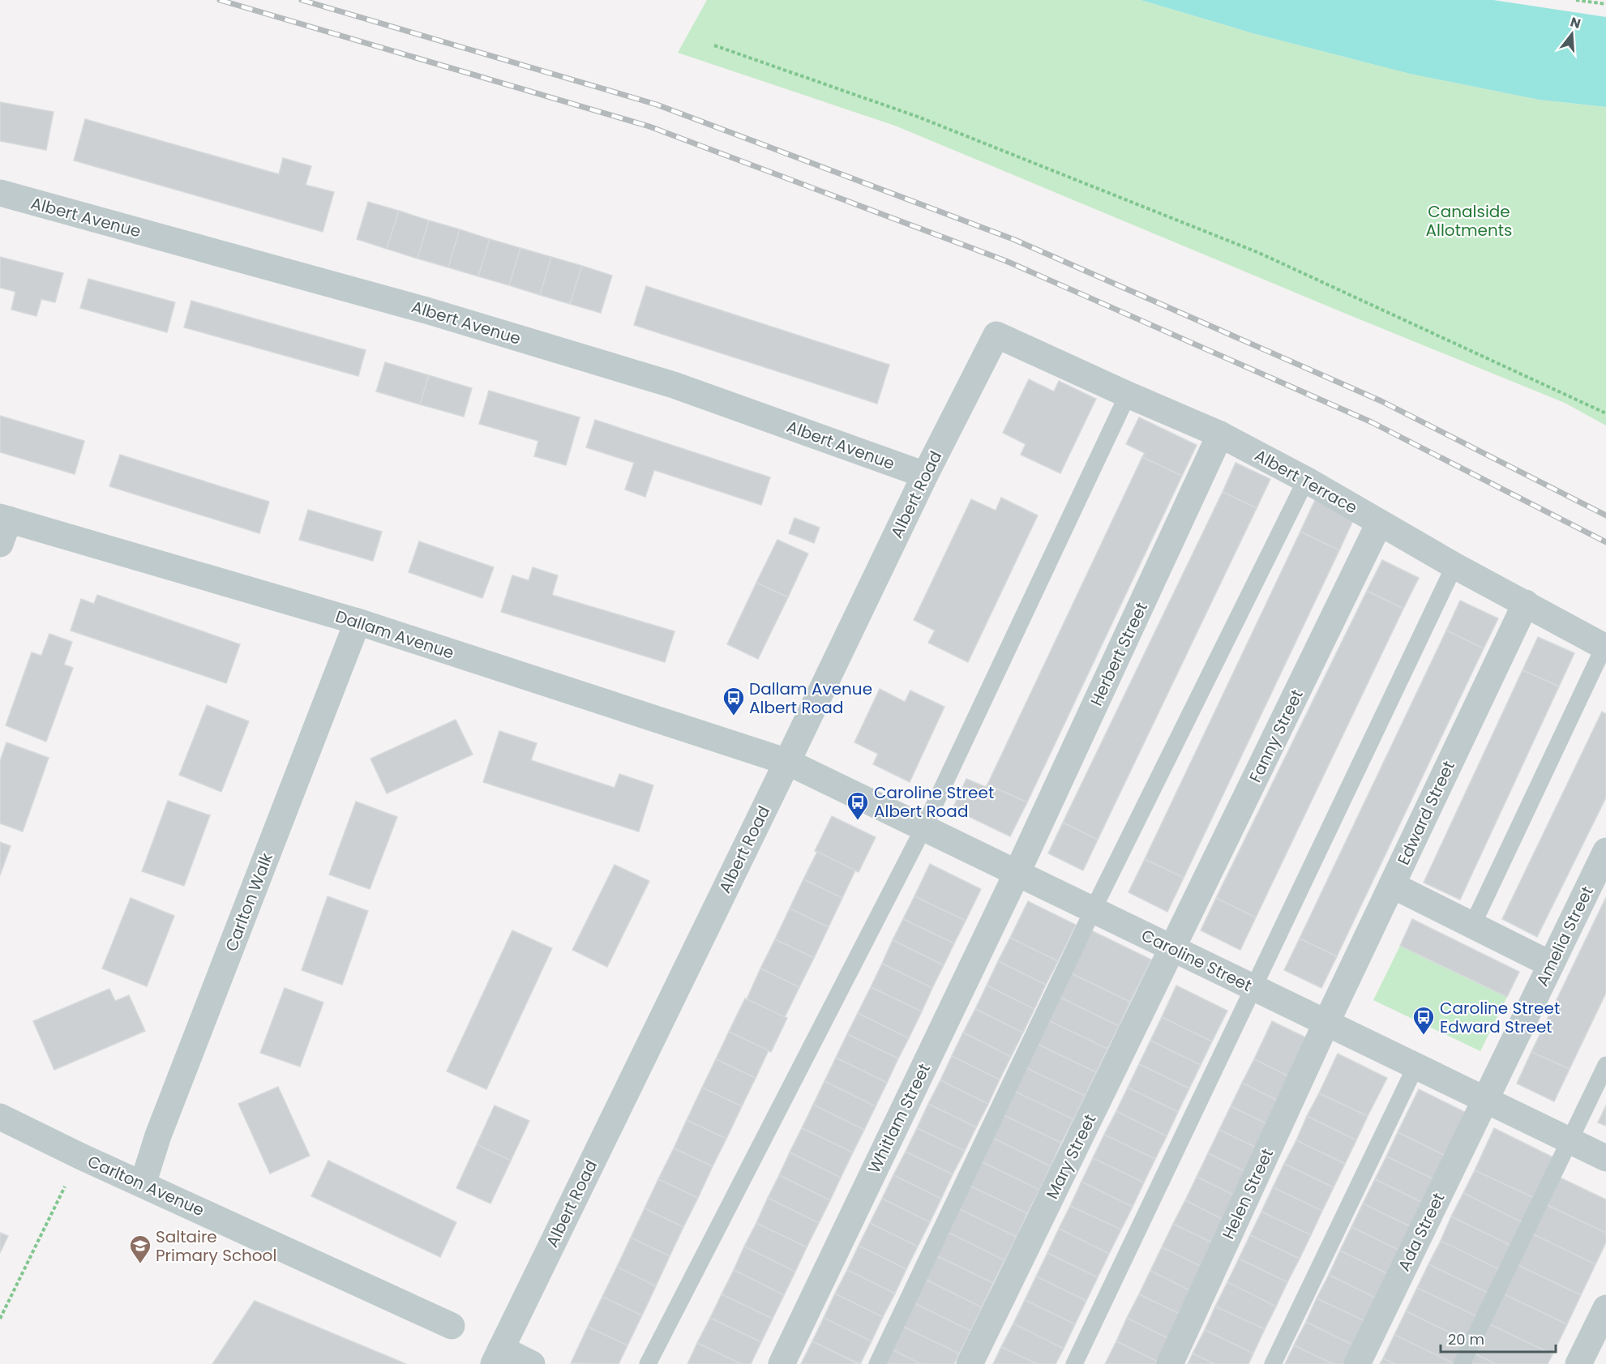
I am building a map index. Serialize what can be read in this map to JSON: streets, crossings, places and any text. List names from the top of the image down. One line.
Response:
{"streets":{"street":["Albert Avenue","Albert Terrace","Albert Road","Dallam Avenue","Herbert Street","Fanny Street","Edward Street","Carlton Walk","Amelia Street","Caroline Street","Whitlam Street","Mary Street","Carlton Avenue","Helen Street","Ada Street"]},"crossings":[["Albert Avenue","Albert Road"],["Albert Terrace","Albert Road"],["Albert Terrace","Herbert Street"],["Albert Terrace","Fanny Street"],["Albert Terrace","Edward Street"],["Albert Road","Dallam Avenue"],["Albert Road","Caroline Street"],["Dallam Avenue","Carlton Walk"],["Dallam Avenue","Caroline Street"],["Herbert Street","Caroline Street"],["Herbert Street","Whitlam Street"],["Fanny Street","Caroline Street"],["Fanny Street","Mary Street"],["Edward Street","Caroline Street"],["Edward Street","Helen Street"],["Carlton Walk","Carlton Avenue"],["Amelia Street","Caroline Street"],["Amelia Street","Ada Street"],["Caroline Street","Whitlam Street"],["Caroline Street","Mary Street"],["Caroline Street","Helen Street"],["Caroline Street","Ada Street"]],"parks":["Canalside Allotments"],"places":{"bus stop":["Dallam Avenue Albert Road","Caroline Street Albert Road","Caroline Street Edward Street"],"school or university":["Saltaire Primary School"]},"scale_bar":"20 m","north":"top"}
